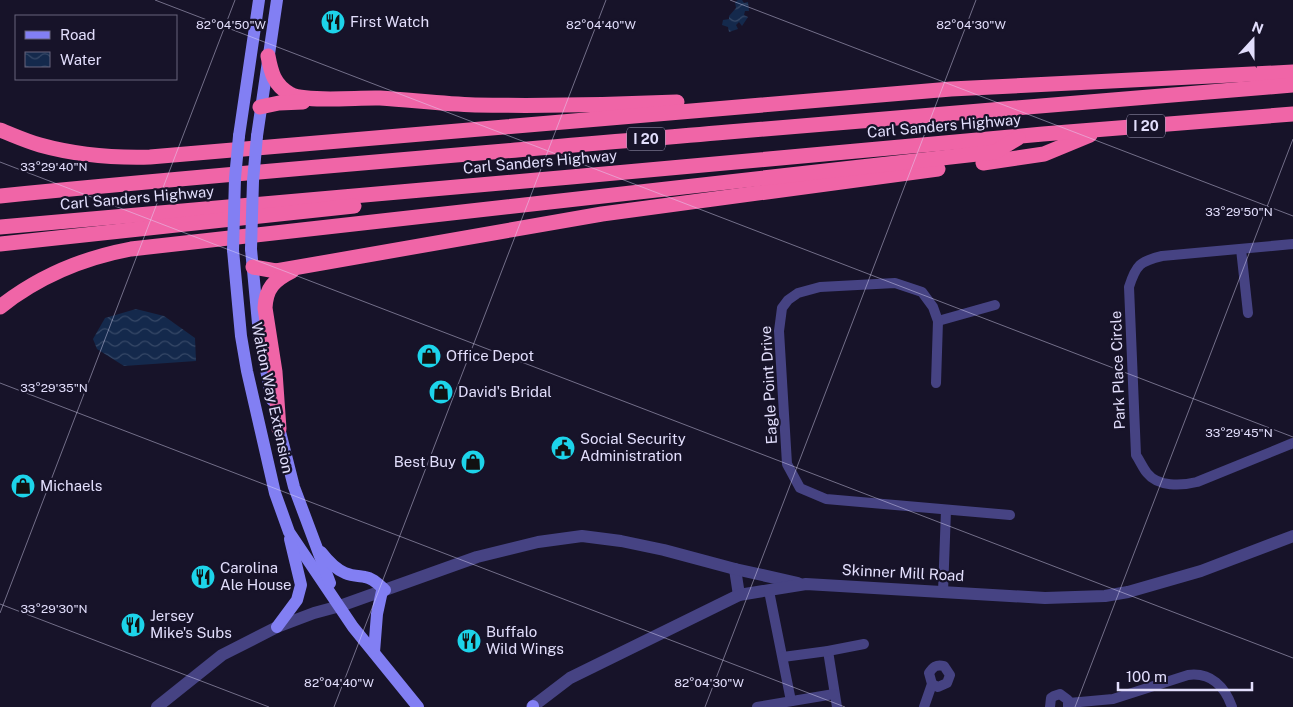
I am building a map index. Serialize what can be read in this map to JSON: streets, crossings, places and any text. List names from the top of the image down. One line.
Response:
{"streets":{"highway":["Carl Sanders Highway","I 20"],"main road":["Walton Way Extension"],"street":["Park Place Circle","Eagle Point Drive","Skinner Mill Road"]},"places":{"restaurant":["First Watch","Carolina Ale House","Jersey Mike's Subs","Buffalo Wild Wings"],"shop":["Office Depot","David's Bridal","Best Buy","Michaels"],"public building":["Social Security Administration"]},"legend":["Road","Water"],"scale_bar":"100 m","north":"top","coordinates":["82°04'50\"W","82°04'40\"W","82°04'30\"W","33°29'40\"N","33°29'50\"N","33°29'35\"N","33°29'45\"N","33°29'30\"N"]}
